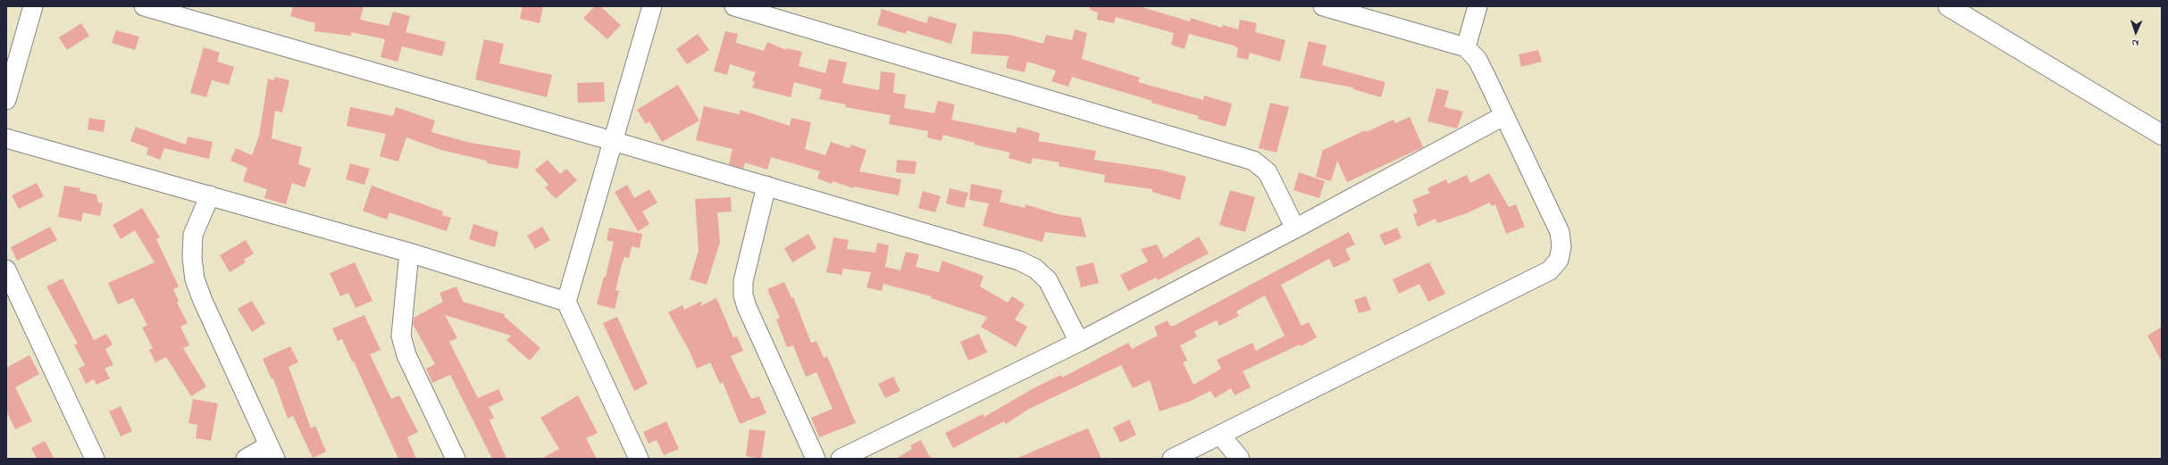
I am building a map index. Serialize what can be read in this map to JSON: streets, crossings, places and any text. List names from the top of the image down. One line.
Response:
{"north":"bottom"}
